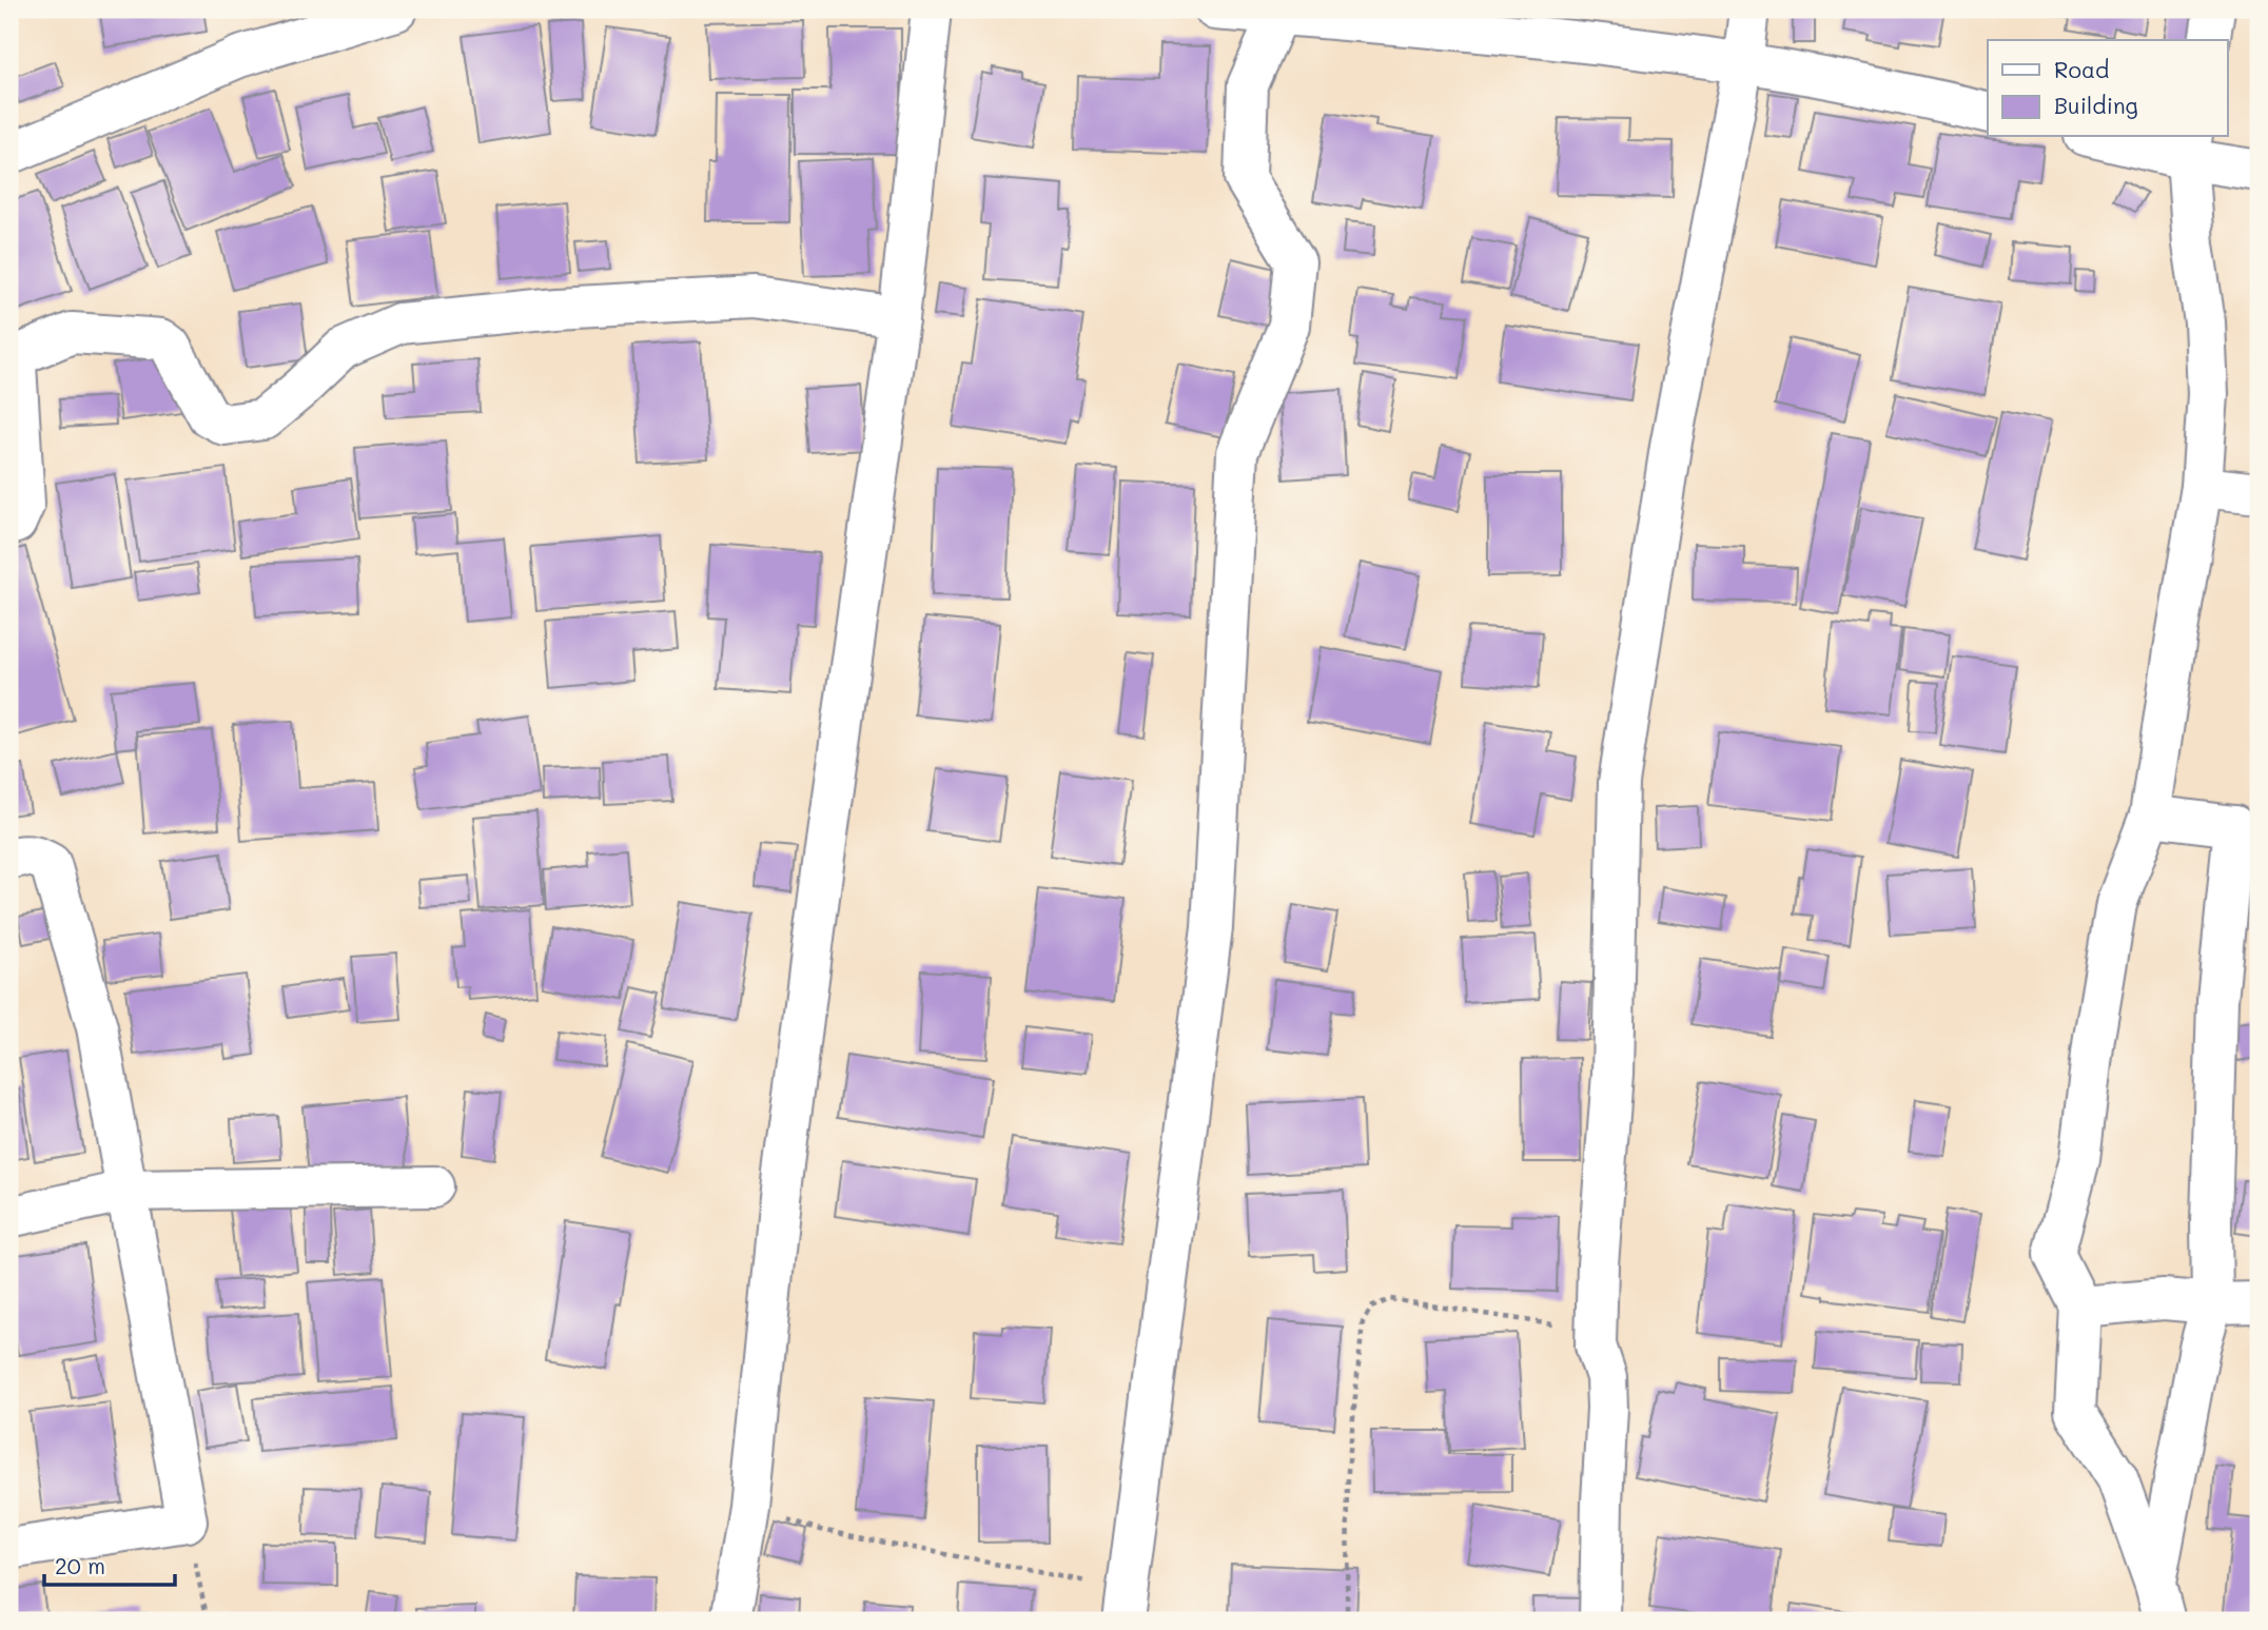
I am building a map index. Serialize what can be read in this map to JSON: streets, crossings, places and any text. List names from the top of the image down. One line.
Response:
{"legend":["Road","Building"],"scale_bar":"20 m"}
